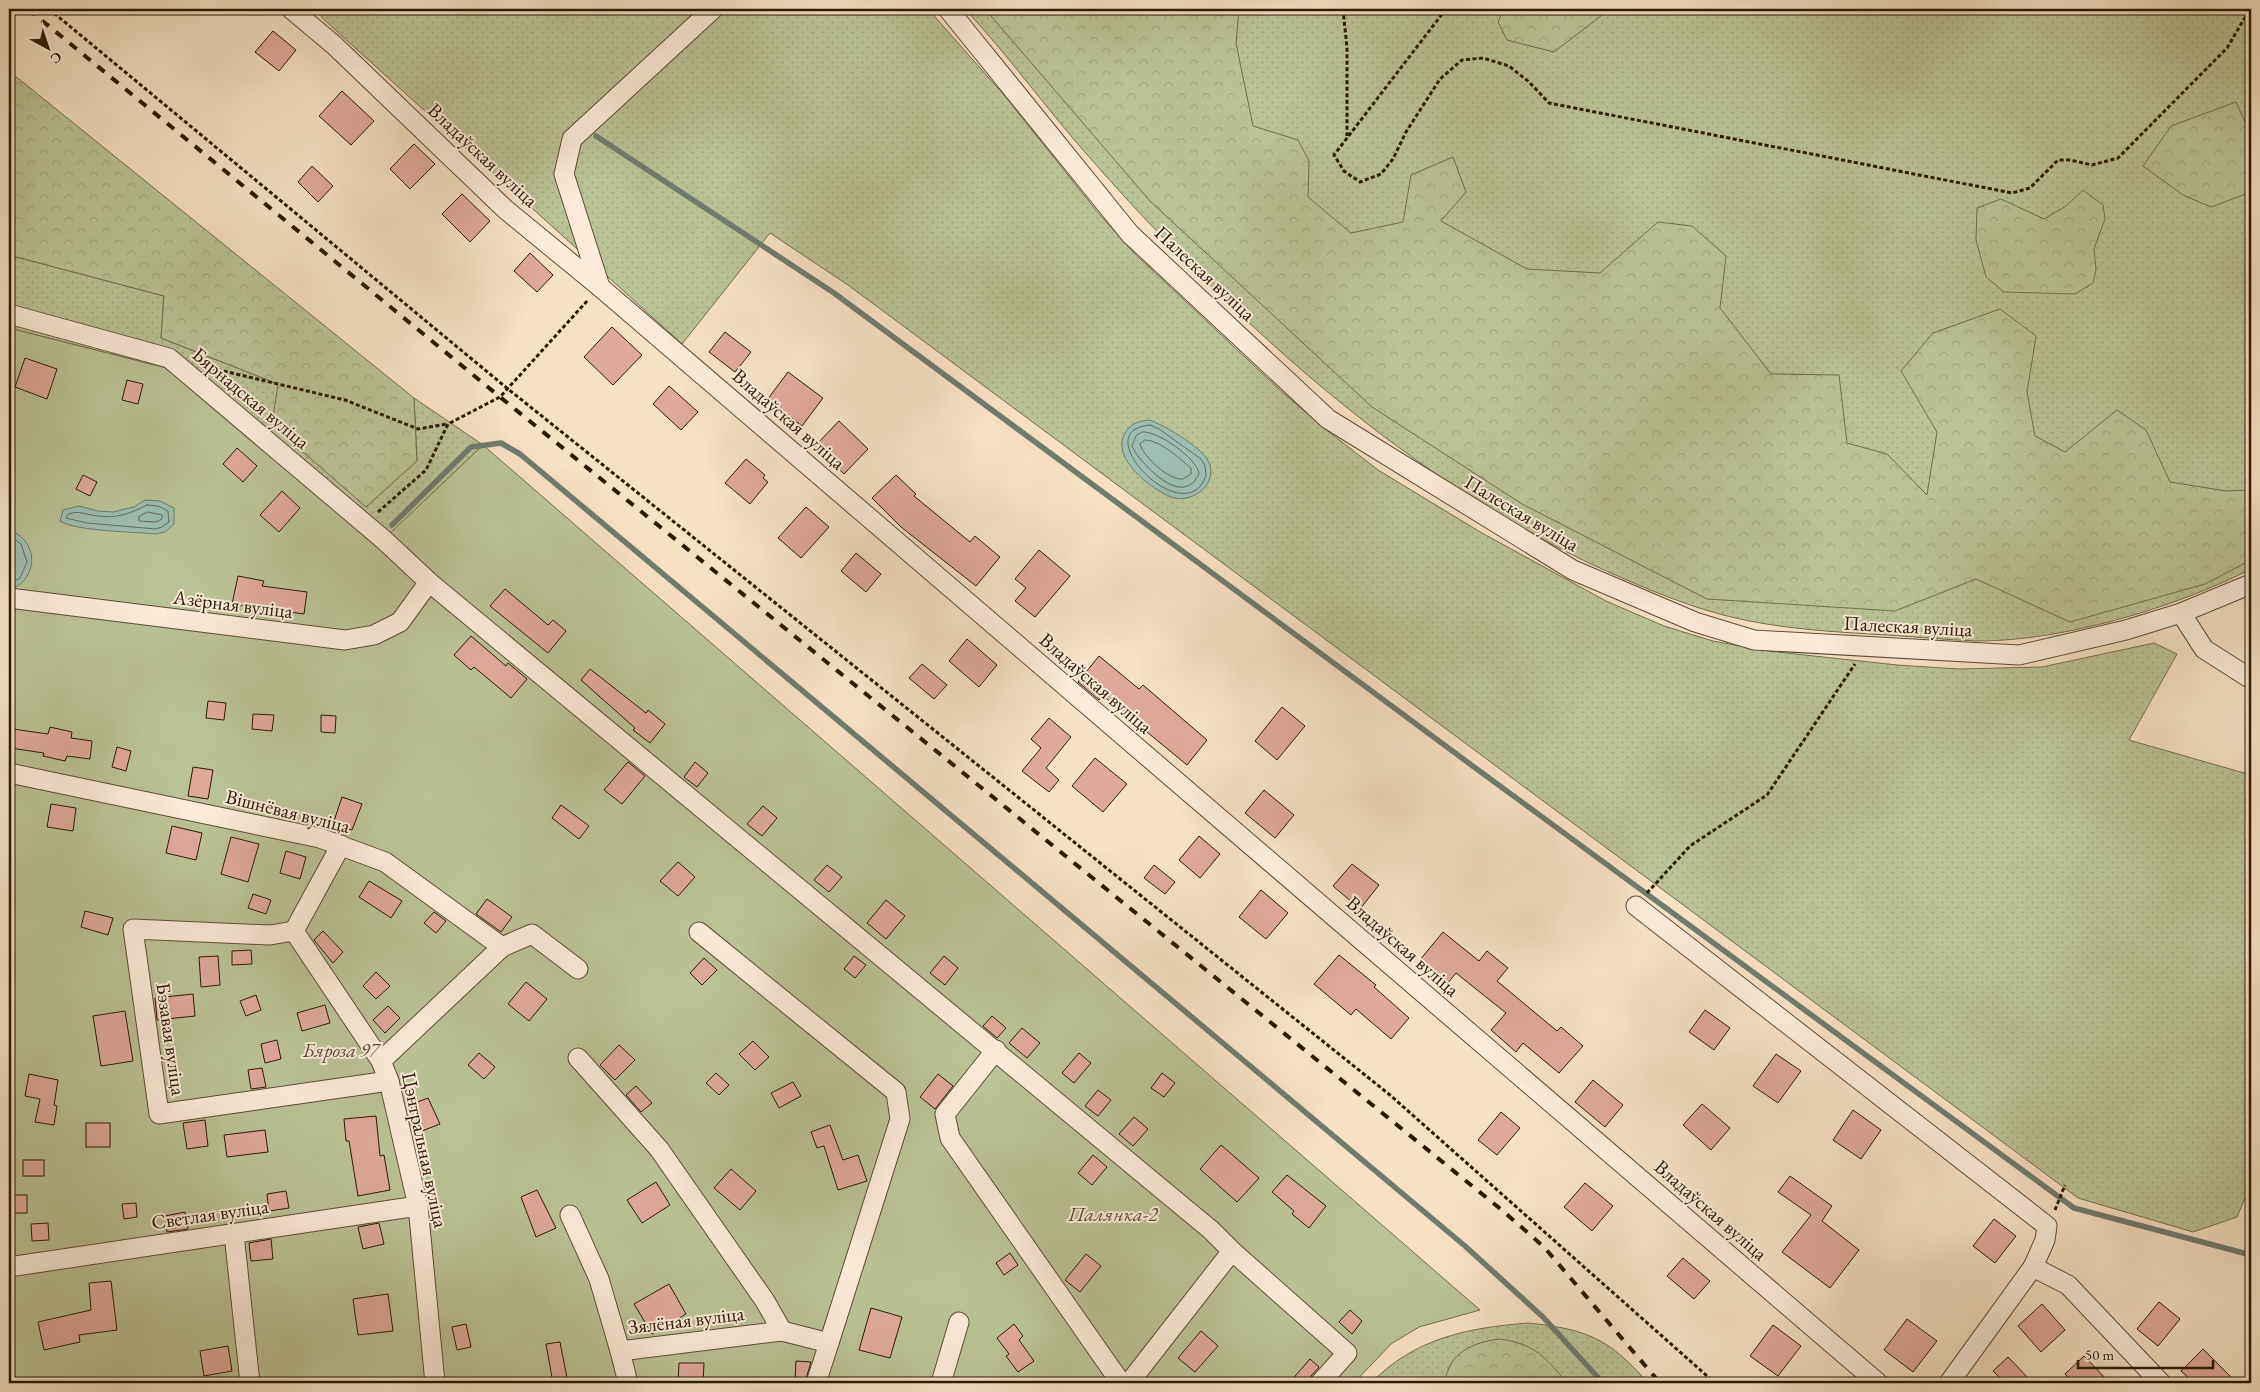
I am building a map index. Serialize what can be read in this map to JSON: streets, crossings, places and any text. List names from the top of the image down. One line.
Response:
{"streets":{"street":["Владаўская вуліца","Палеская вуліца","Бярнадская вуліца","Азёрная вуліца","Вішнёвая вуліца","Бэзавая вуліца","Цэнтральная вуліца","Светлая вуліца","Зялёная вуліца"]},"crossings":[["Бярнадская вуліца","Азёрная вуліца"],["Бэзавая вуліца","Цэнтральная вуліца"],["Цэнтральная вуліца","Светлая вуліца"]],"parks":["Бяроза 97","Палянка-2"],"scale_bar":"50 m","north":"bottom right"}
